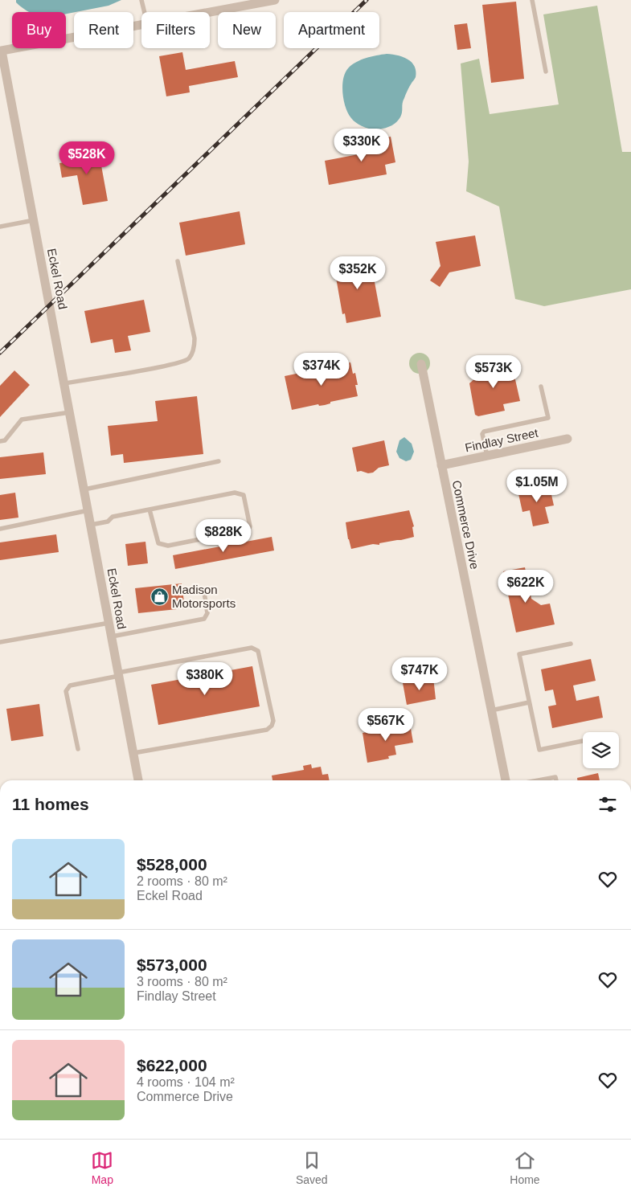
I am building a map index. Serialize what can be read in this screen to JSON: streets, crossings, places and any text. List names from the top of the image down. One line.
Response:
{"streets":{"street":["Eckel Road","Findlay Street","Commerce Drive"]},"crossings":[["Findlay Street","Commerce Drive"]],"places":{"shop":["Madison Motorsports"]},"page":{"chip":["Buy","Rent","Filters","New","Apartment"],"price":["$330K","$528K","$352K","$374K","$573K","$1.05M","$828K","$622K","$747K","$380K","$567K"],"heading":"11 homes","list":[{"name":"$528,000","note":"2 rooms · 80 m² · Eckel Road"},{"name":"$573,000","note":"3 rooms · 80 m² · Findlay Street"},{"name":"$622,000","note":"4 rooms · 104 m² · Commerce Drive"}],"tabs":["Map","Saved","Home"]}}
